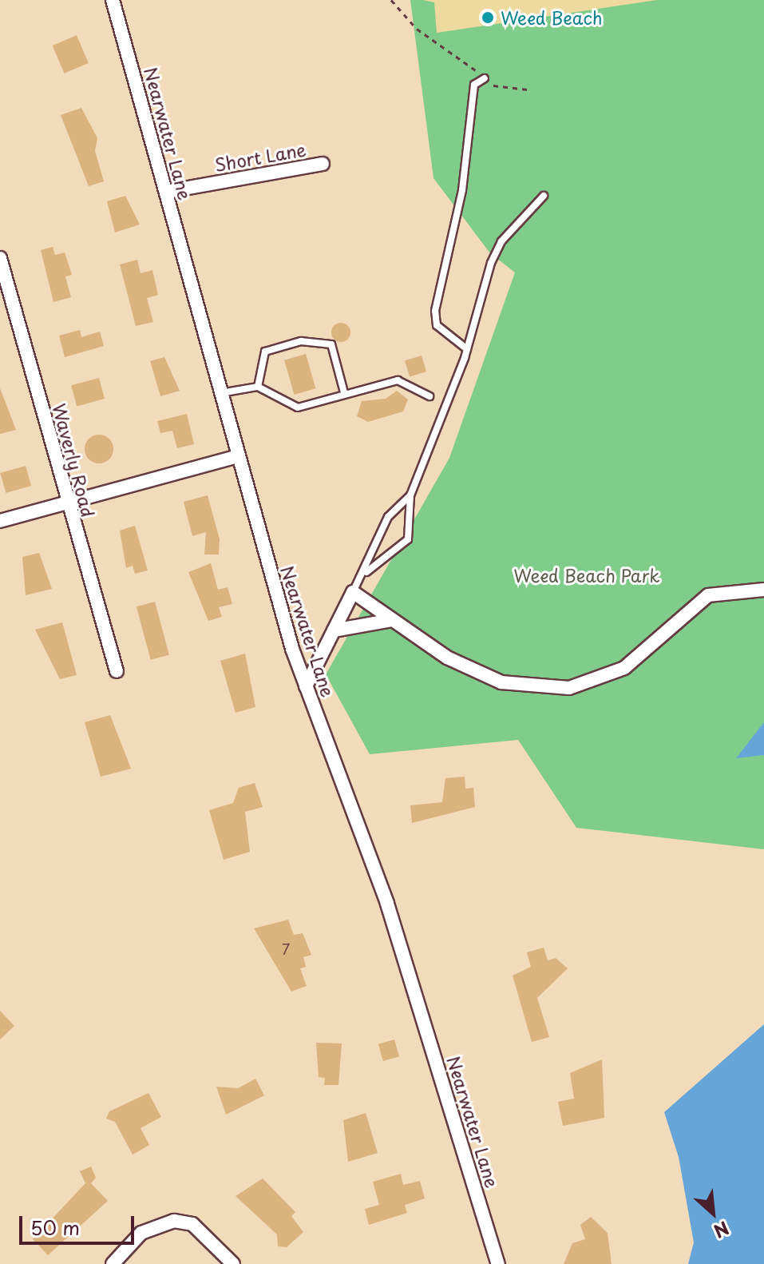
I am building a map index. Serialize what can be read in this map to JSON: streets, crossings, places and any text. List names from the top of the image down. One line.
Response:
{"streets":{"street":["Nearwater Lane","Short Lane","Waverly Road"]},"crossings":[["Nearwater Lane","Short Lane"]],"parks":["Weed Beach Park"],"places":["Weed Beach"],"house_numbers":["7"],"scale_bar":"50 m","north":"bottom right"}
